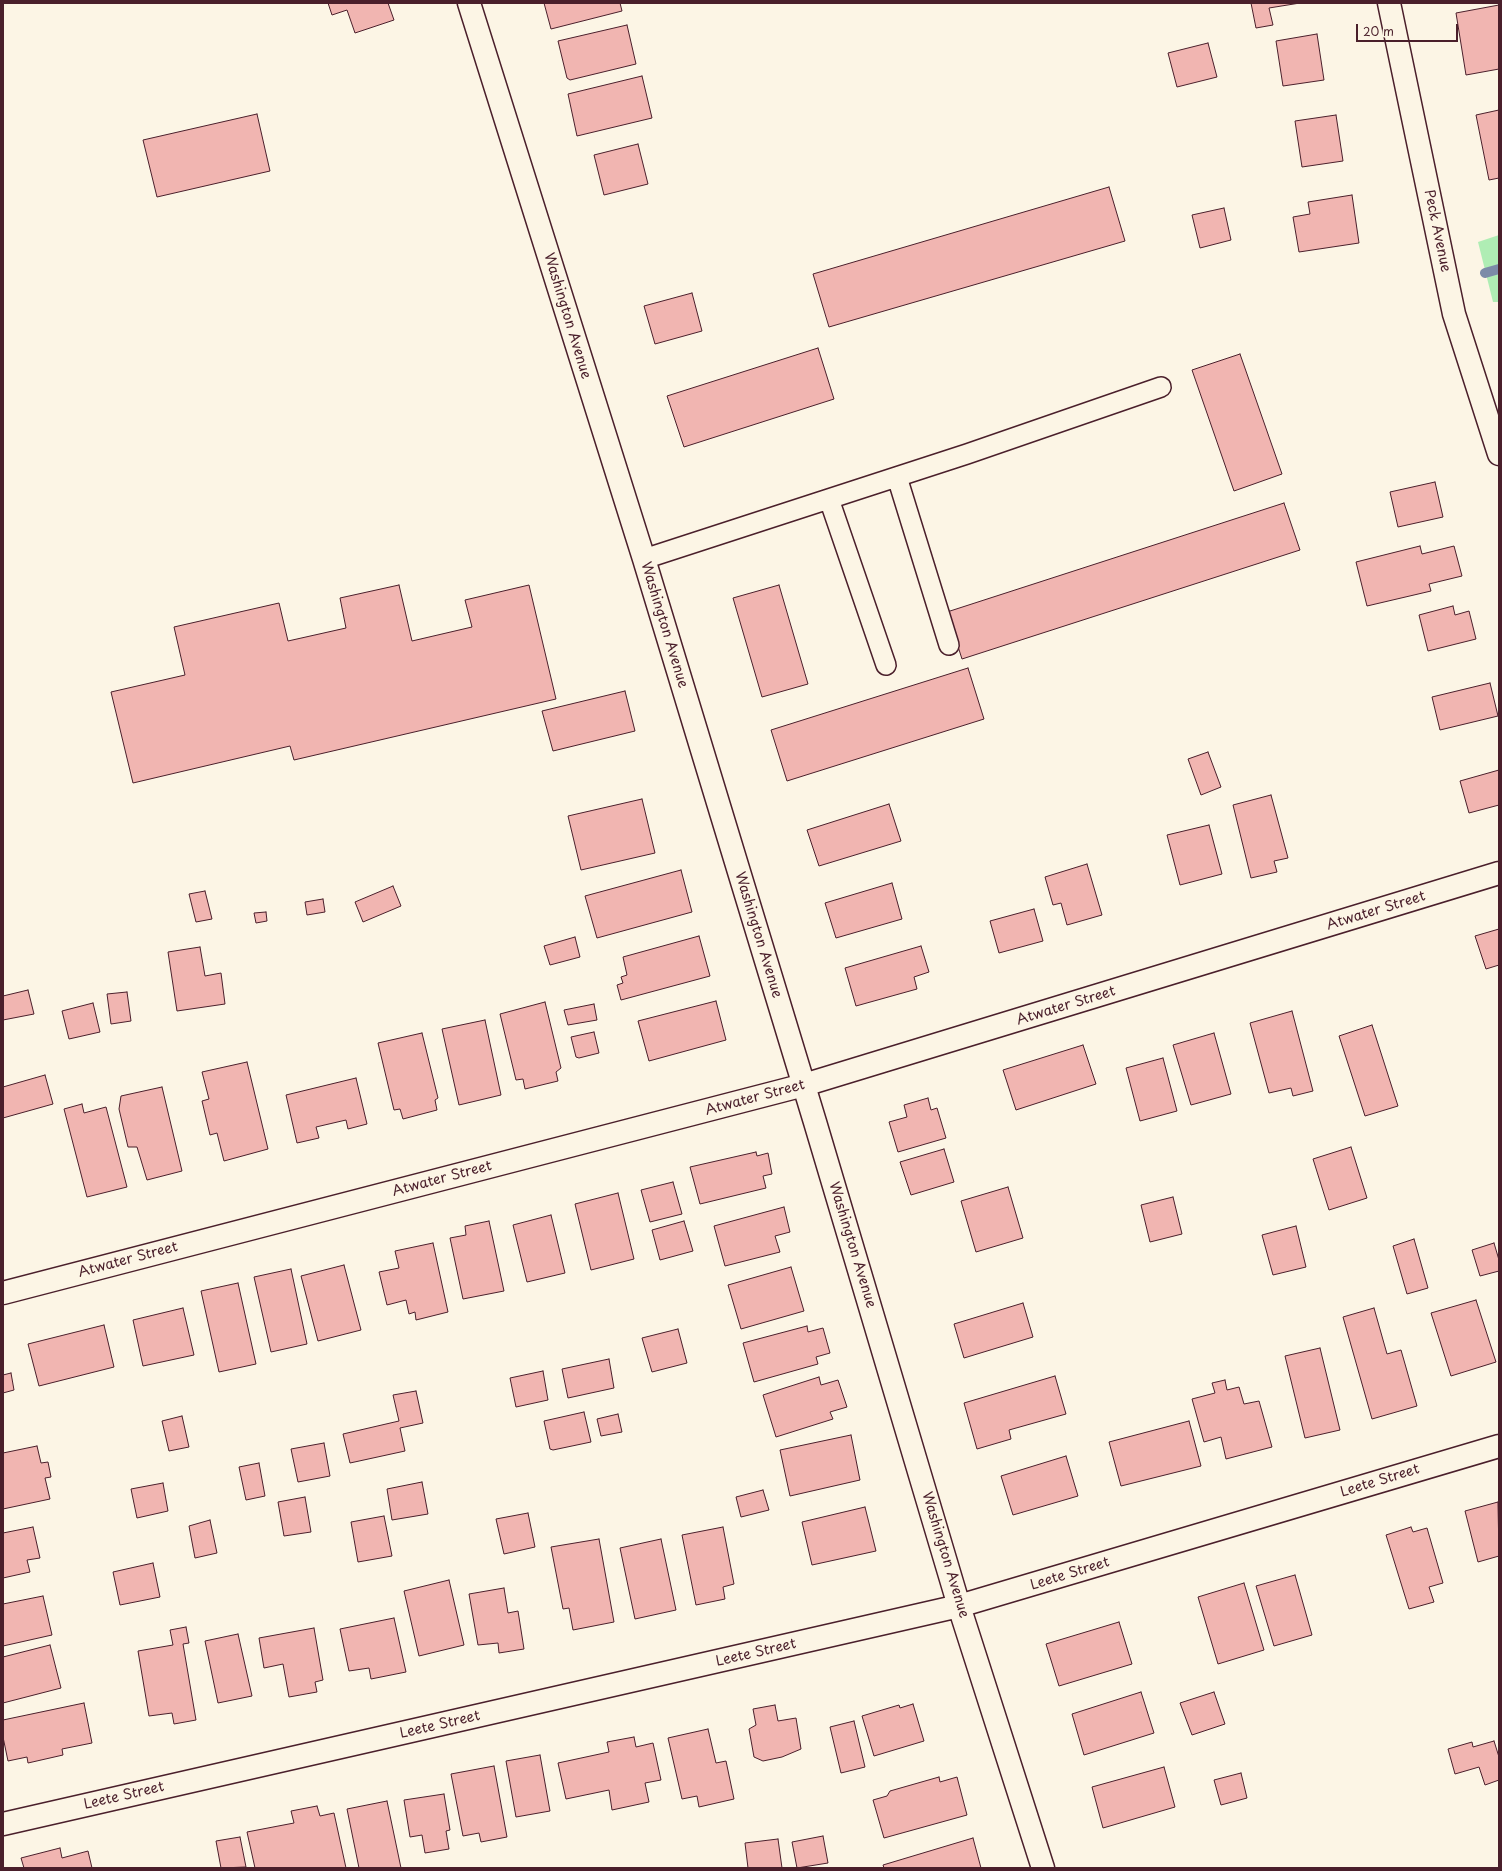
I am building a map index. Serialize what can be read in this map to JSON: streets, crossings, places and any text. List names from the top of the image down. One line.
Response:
{"streets":{"street":["Peck Avenue","Washington Avenue","Atwater Street","Leete Street"]},"crossings":[["Washington Avenue","Atwater Street"],["Washington Avenue","Leete Street"]],"scale_bar":"20 m"}
